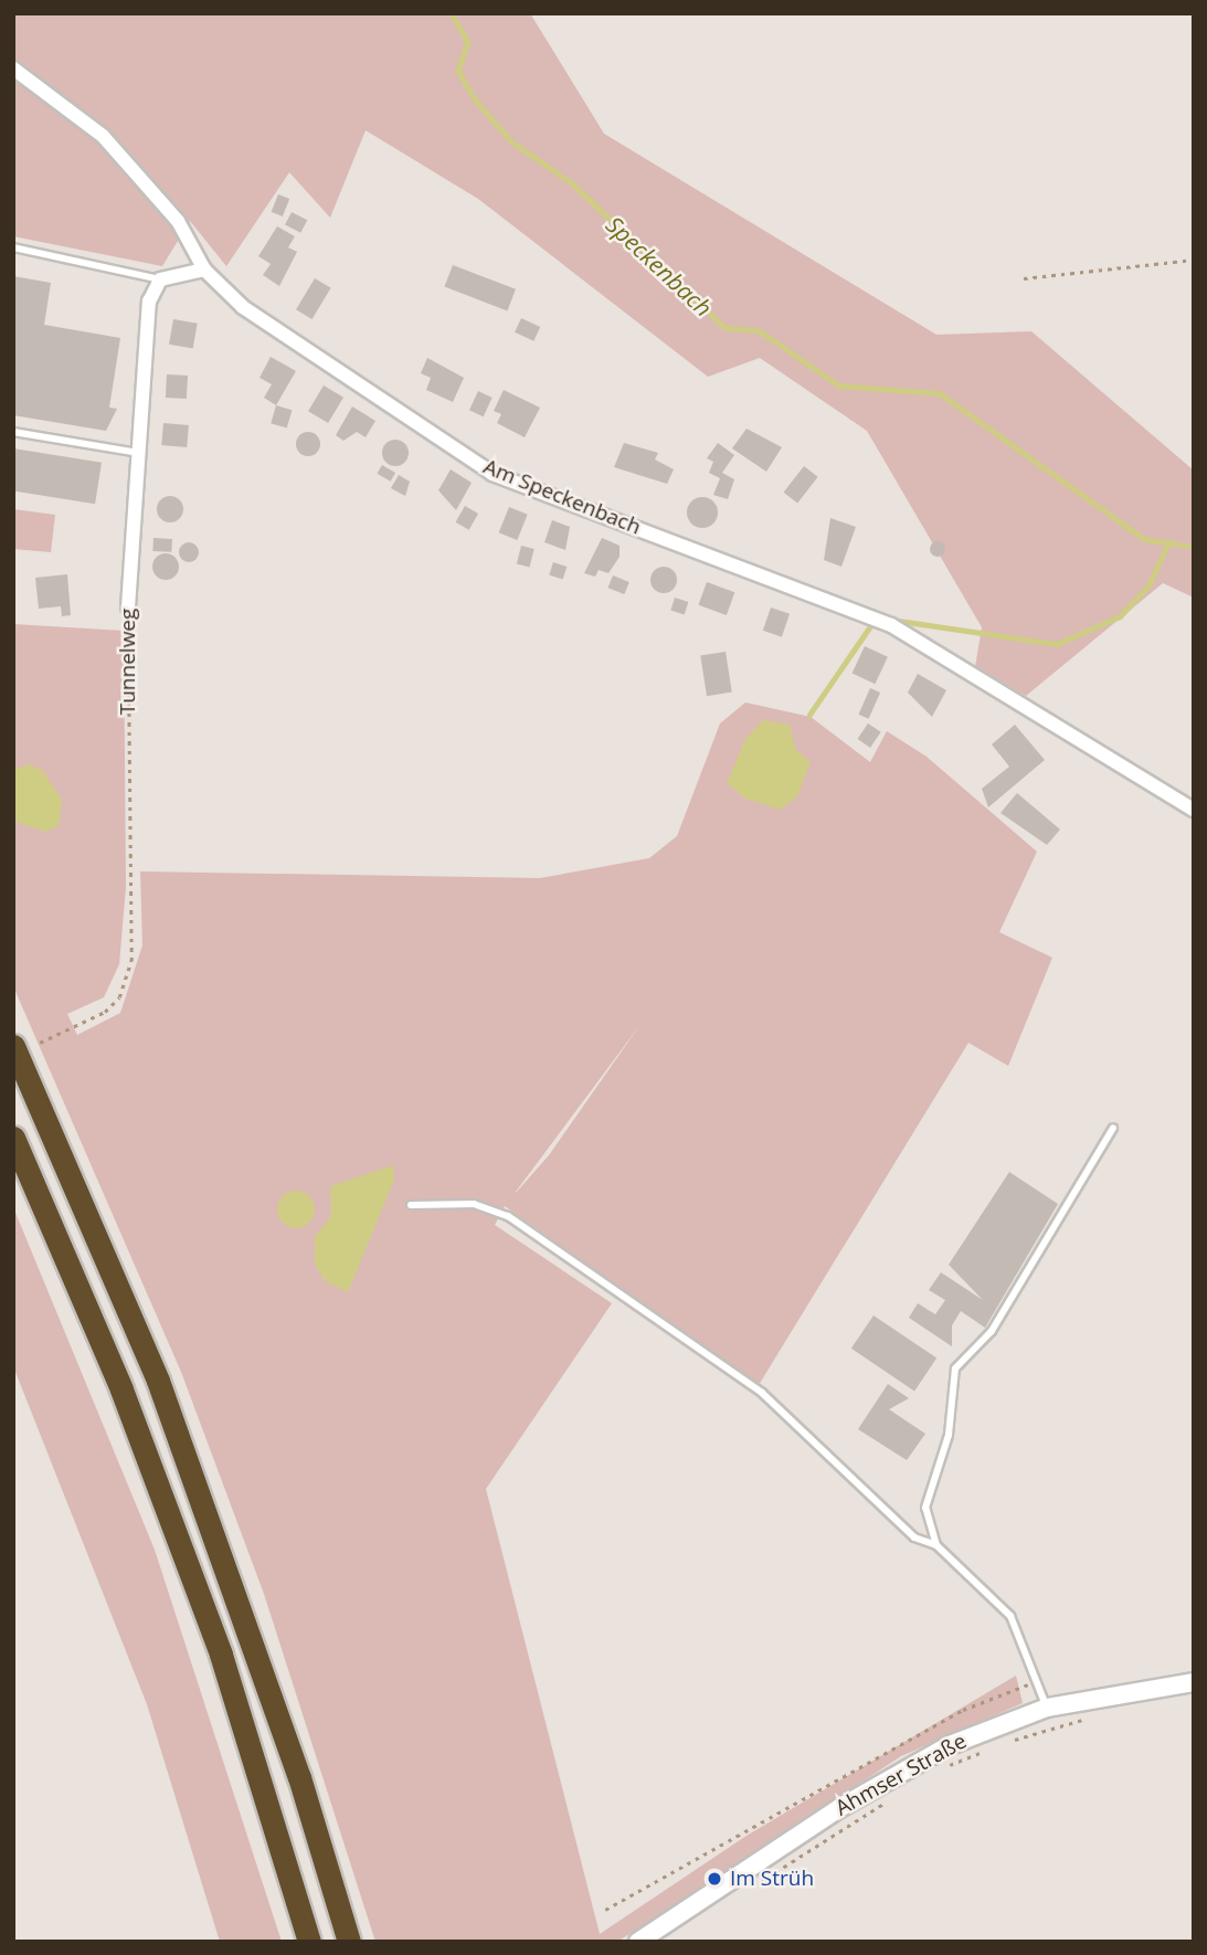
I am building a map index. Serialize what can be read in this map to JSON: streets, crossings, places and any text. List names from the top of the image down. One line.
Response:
{"streets":{"street":["Am Speckenbach","Tunnelweg","Ahmser Straße"]},"water":["Speckenbach"],"places":["Im Strüh"]}
